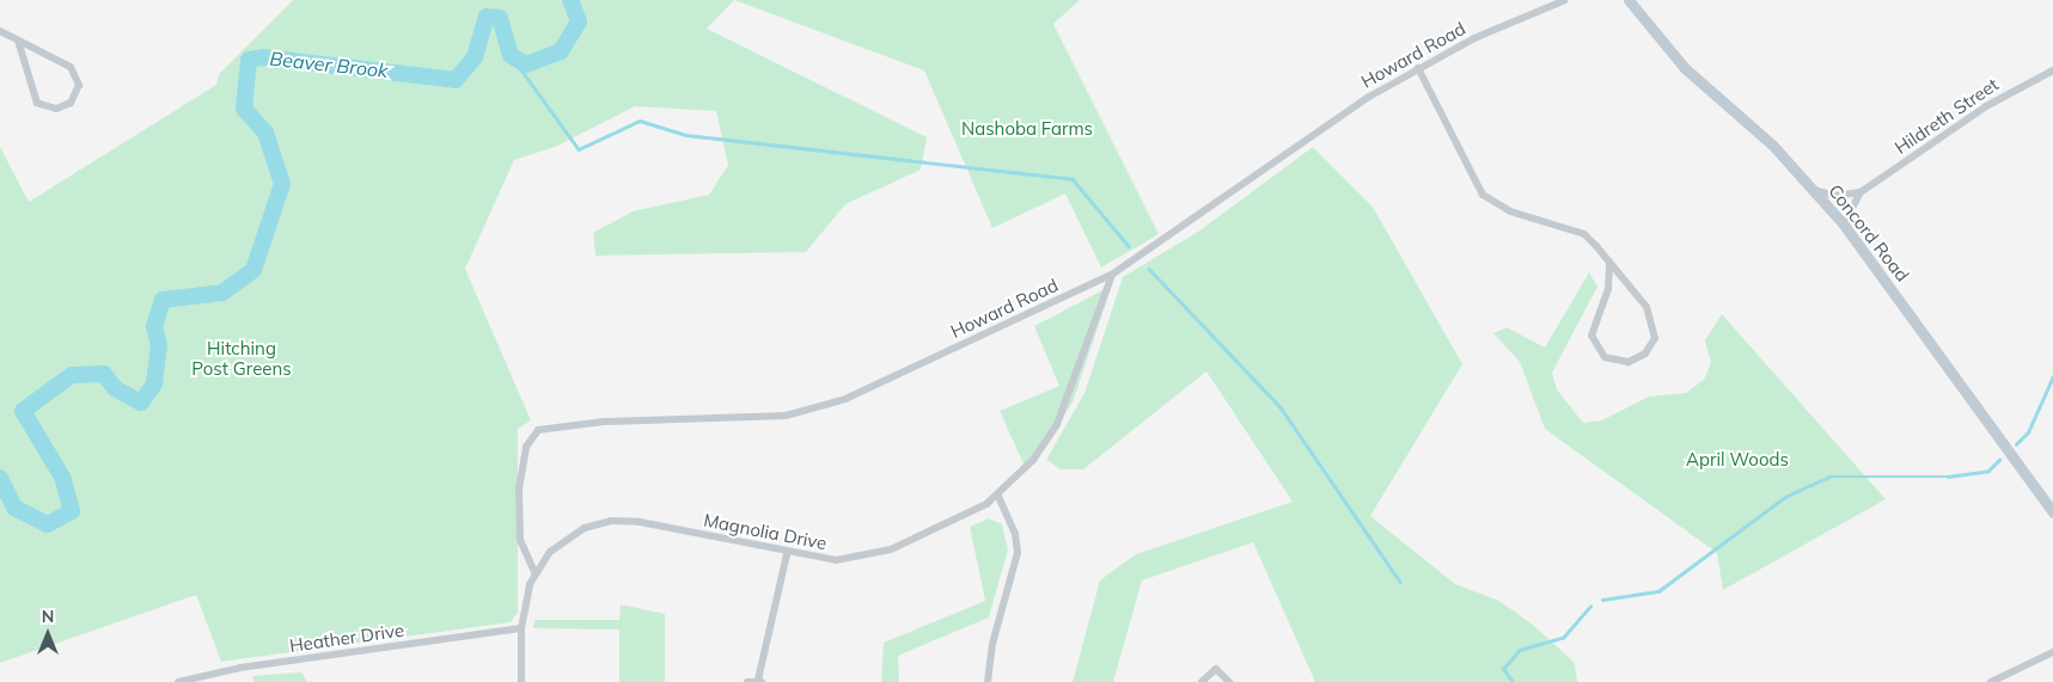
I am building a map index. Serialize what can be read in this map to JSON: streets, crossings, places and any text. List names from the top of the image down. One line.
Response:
{"streets":{"main road":["Concord Road"],"street":["Howard Road","Hildreth Street","Magnolia Drive","Heather Drive"]},"crossings":[["Howard Road","Magnolia Drive"],["Hildreth Street","Concord Road"]],"water":["Beaver Brook"],"parks":["Nashoba Farms","Hitching Post Greens","April Woods"],"north":"top"}
